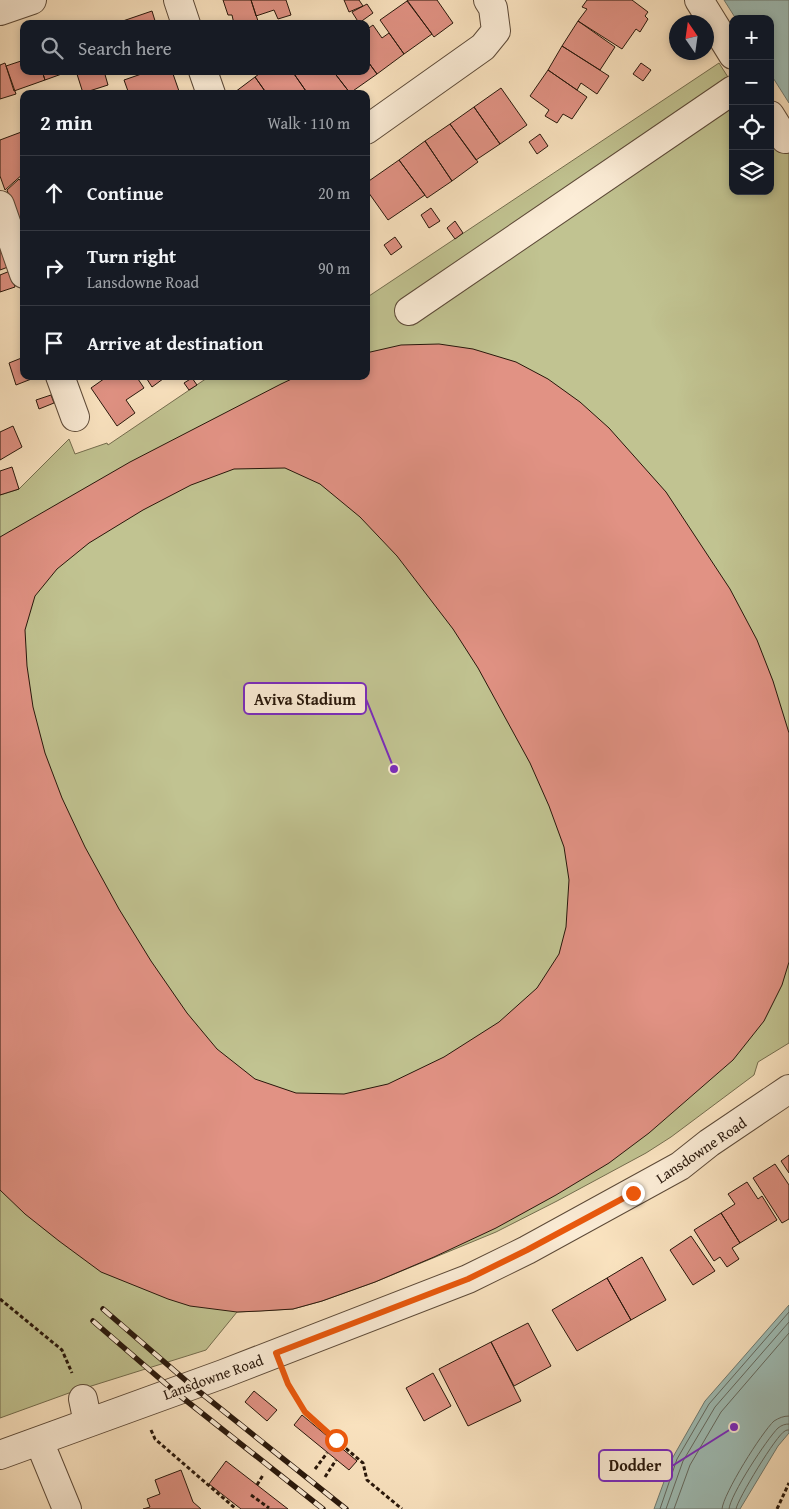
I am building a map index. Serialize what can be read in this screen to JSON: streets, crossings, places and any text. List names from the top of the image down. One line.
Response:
{"streets":{"street":["Lansdowne Road"]},"places":["Aviva Stadium","Dodder"],"north":"top","page":{"map_buttons":["+","−"],"search":"Search here","heading":["2 min","Walk · 110 m"],"list":[["Continue","20 m"],["Turn right","Lansdowne Road","90 m"],"Arrive at destination"]}}
